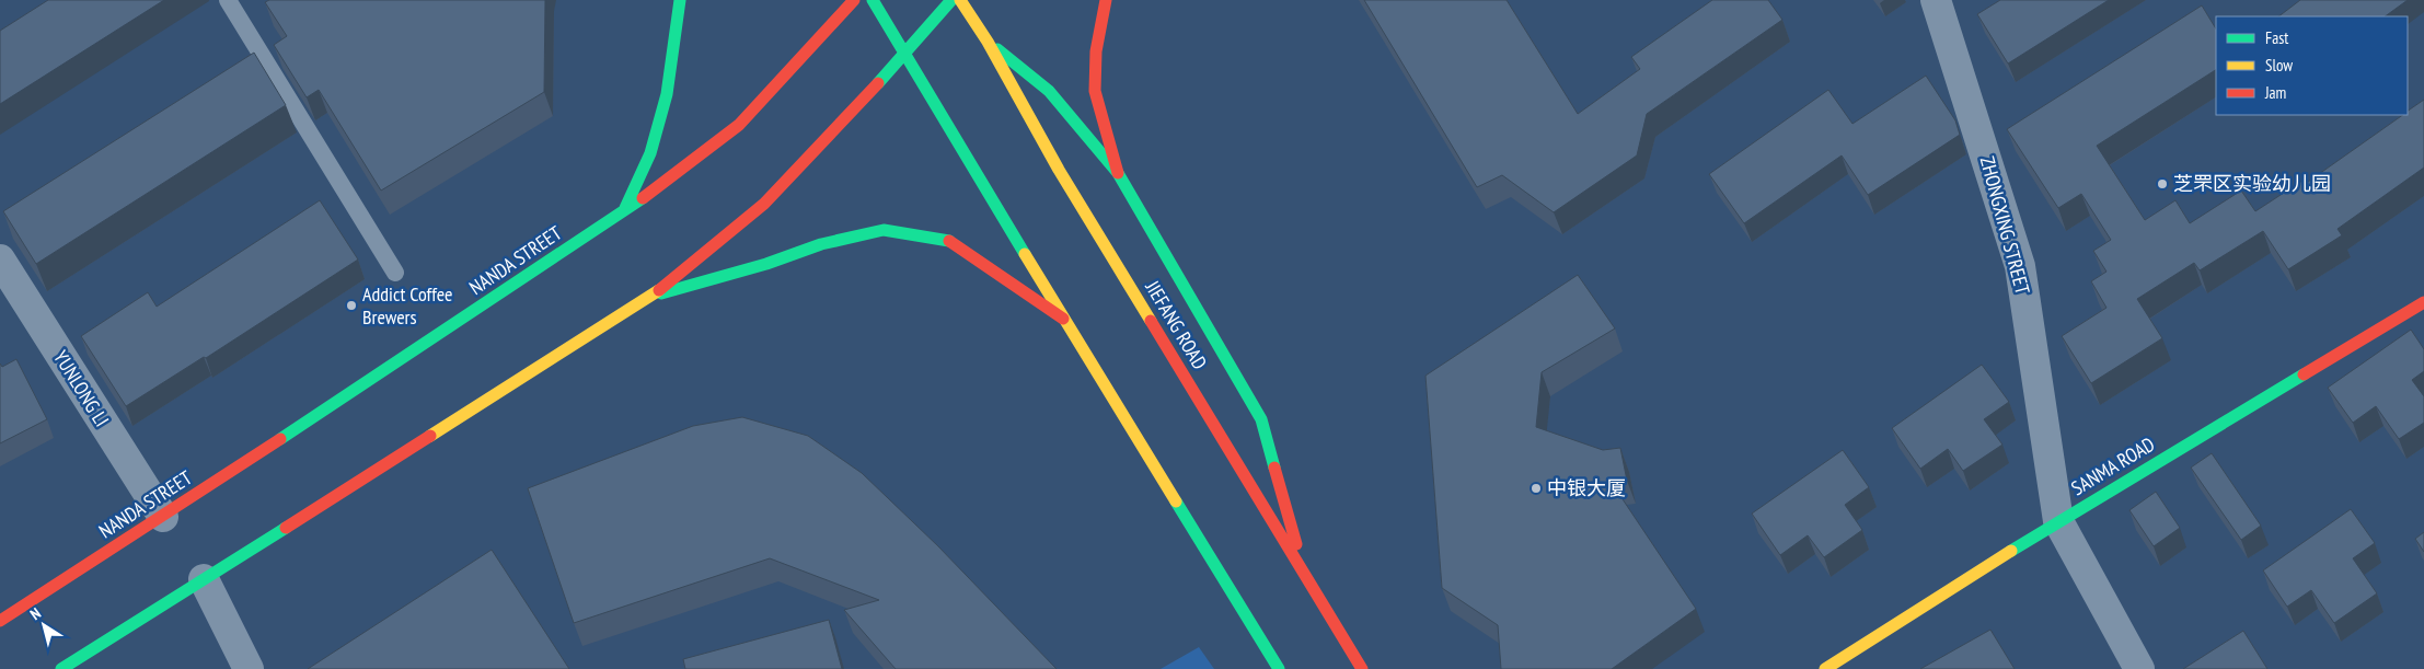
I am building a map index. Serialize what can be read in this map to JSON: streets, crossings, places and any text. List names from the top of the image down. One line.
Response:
{"streets":{"main road":["NANDA STREET","JIEFANG ROAD","SANMA ROAD"],"street":["ZHONGXING STREET","YUNLONG LI"]},"crossings":[["ZHONGXING STREET","SANMA ROAD"],["NANDA STREET","YUNLONG LI"]],"places":["芝罘区实验幼儿园","Addict Coffee Brewers","中银大厦"],"legend":["Fast","Slow","Jam"],"north":"top left"}
